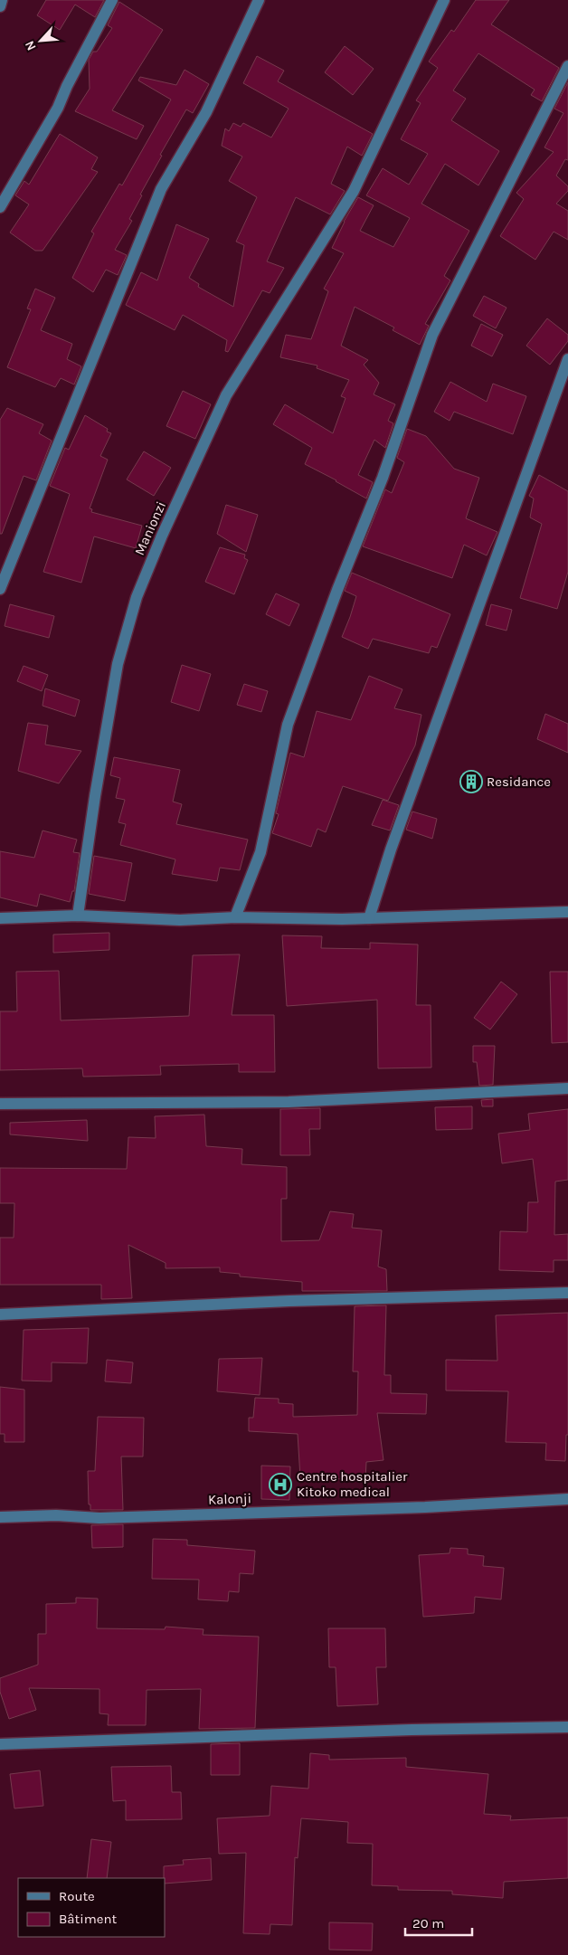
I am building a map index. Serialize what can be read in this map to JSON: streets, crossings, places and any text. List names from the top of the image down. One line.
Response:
{"streets":{"street":["Manionzi","Kalonji"]},"places":{"building":["Residance"],"hospital":["Centre hospitalier Kitoko medical"]},"legend":["Route","Bâtiment"],"scale_bar":"20 m","north":"bottom left"}
